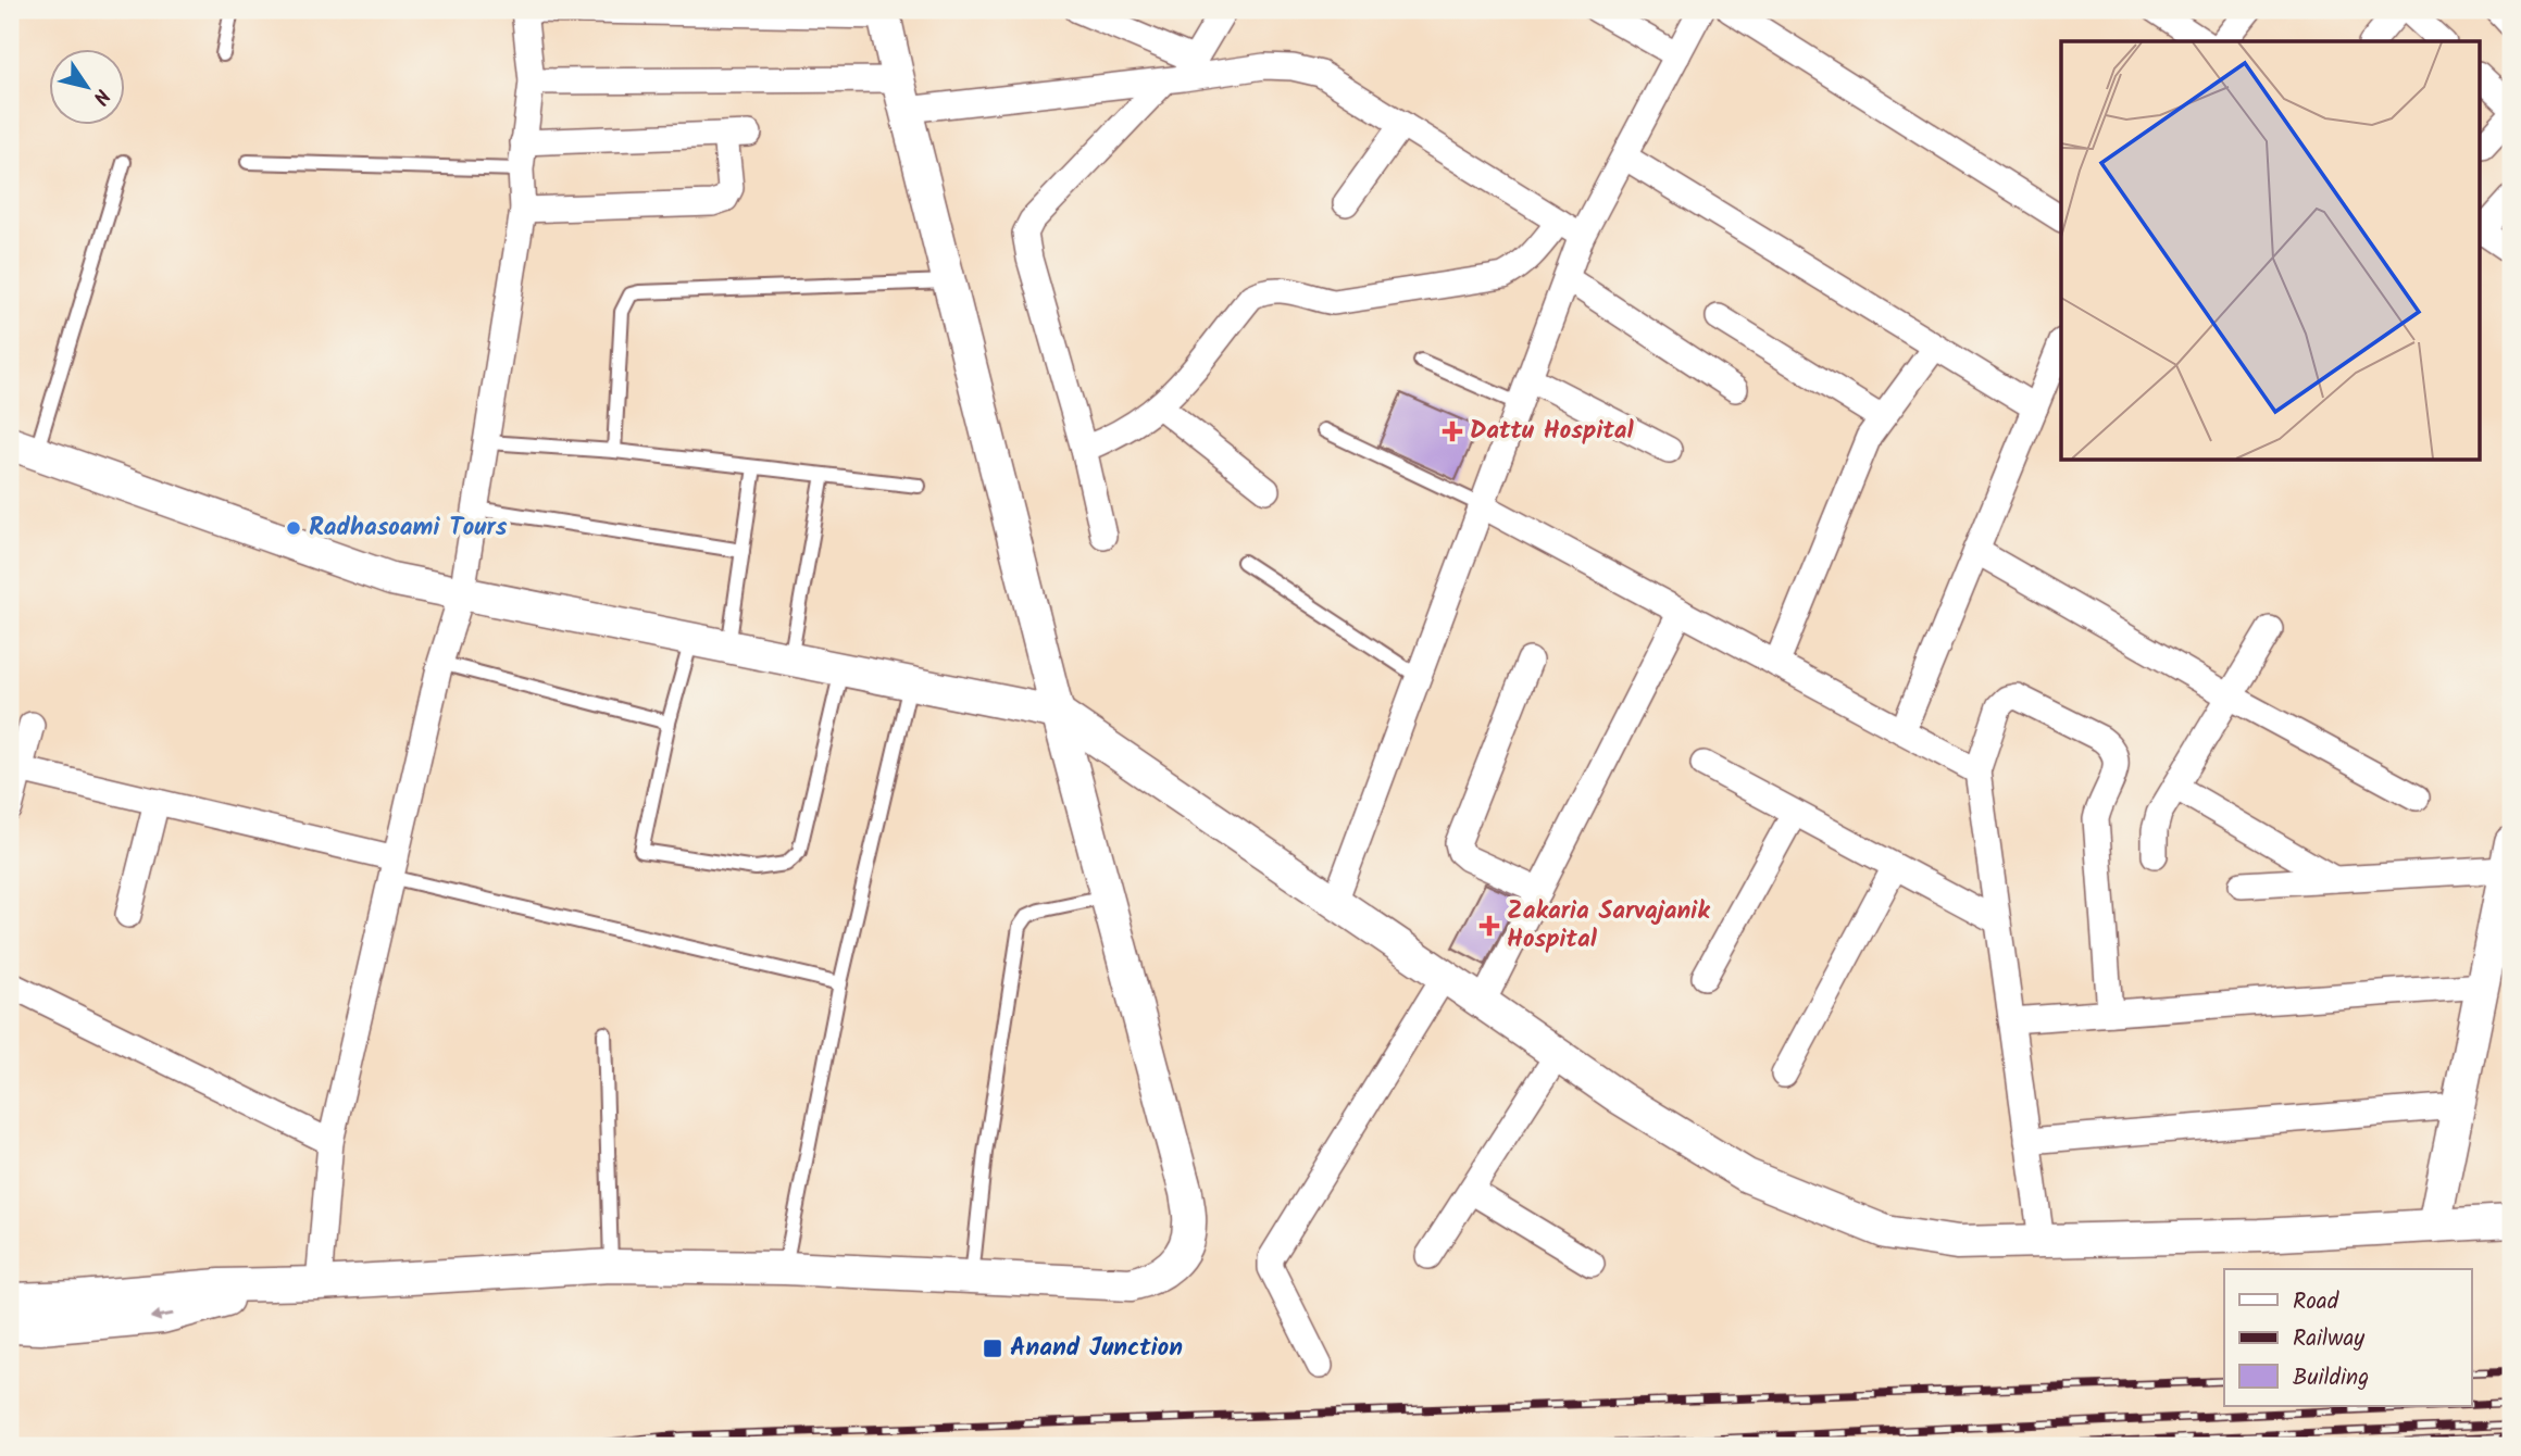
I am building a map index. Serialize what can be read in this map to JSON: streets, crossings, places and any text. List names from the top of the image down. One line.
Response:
{"places":{"health":["Dattu Hospital","Zakaria Sarvajanik Hospital"],"other":["Radhasoami Tours"],"transit":["Anand Junction"]},"legend":["Road","Railway","Building"],"north":"bottom right"}
